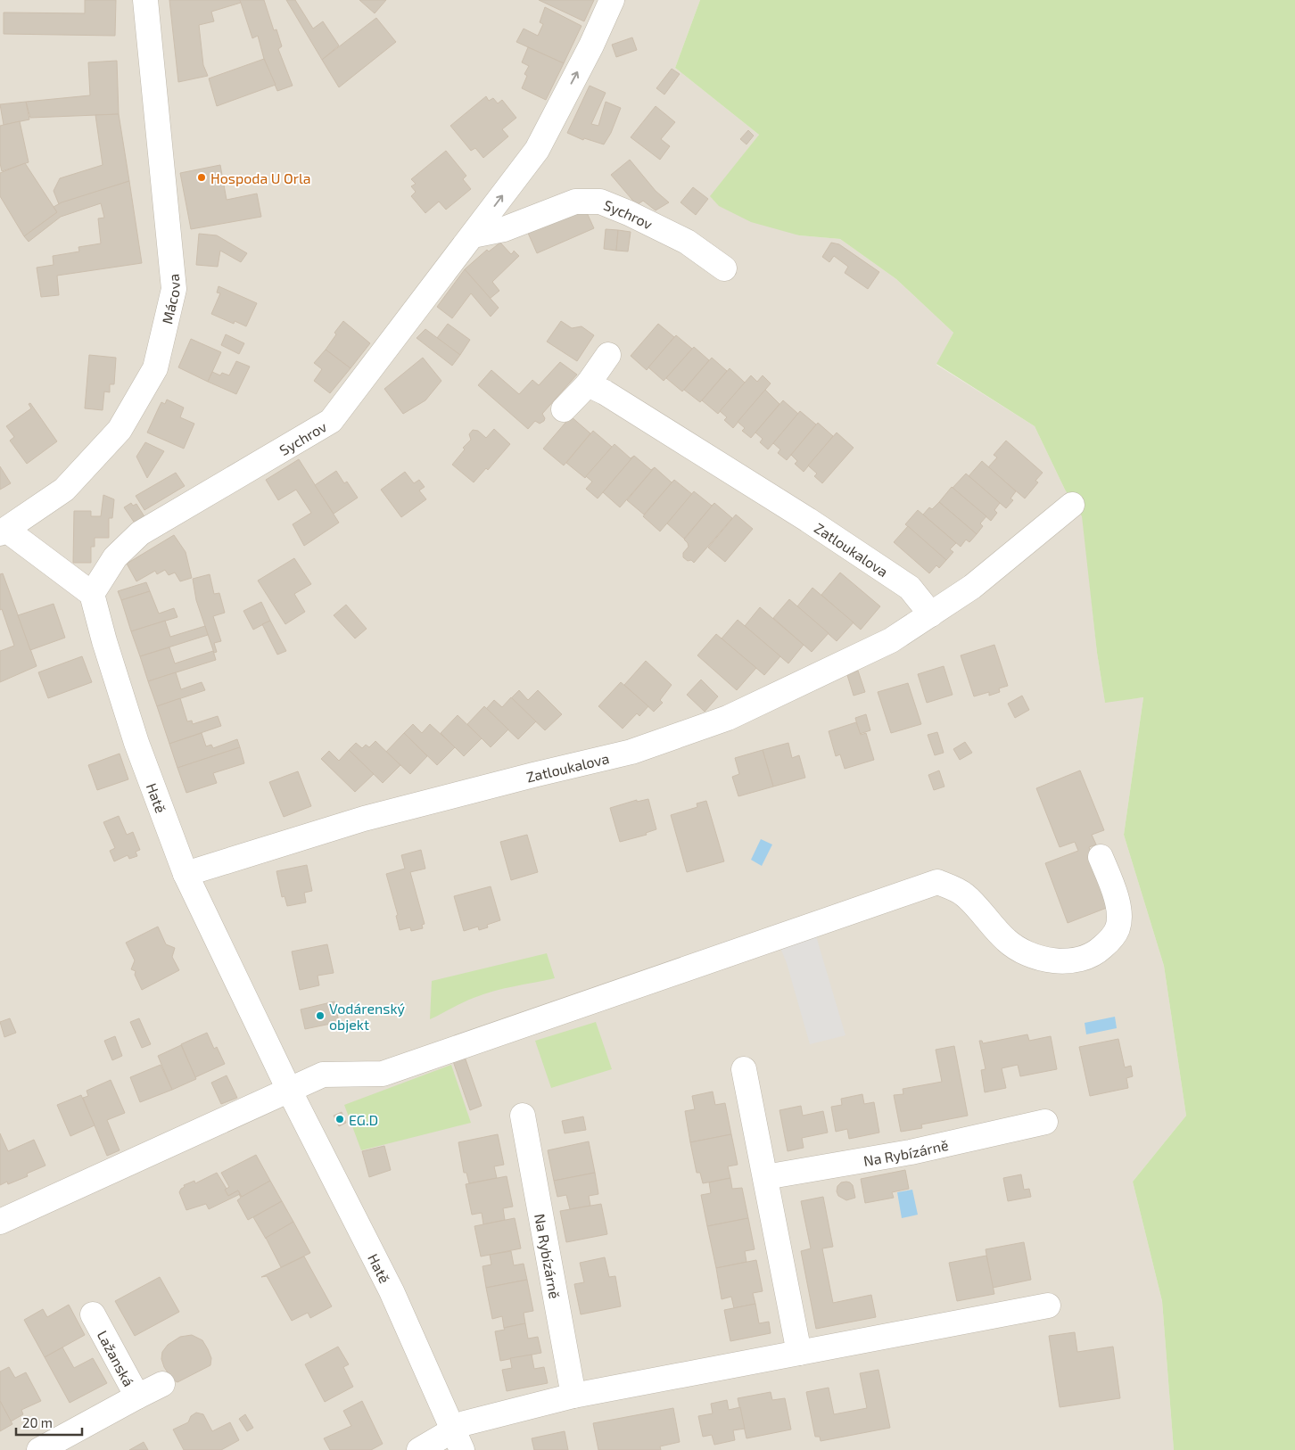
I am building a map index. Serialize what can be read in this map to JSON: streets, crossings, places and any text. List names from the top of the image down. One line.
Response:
{"streets":{"street":["Sychrov","Mácova","Zatloukalova","Hatě","Na Rybízárně","Lažanská"]},"crossings":[["Sychrov","Hatě"],["Zatloukalova","Hatě"]],"places":["Hospoda U Orla","Vodárenský objekt","EG.D"],"scale_bar":"20 m"}
